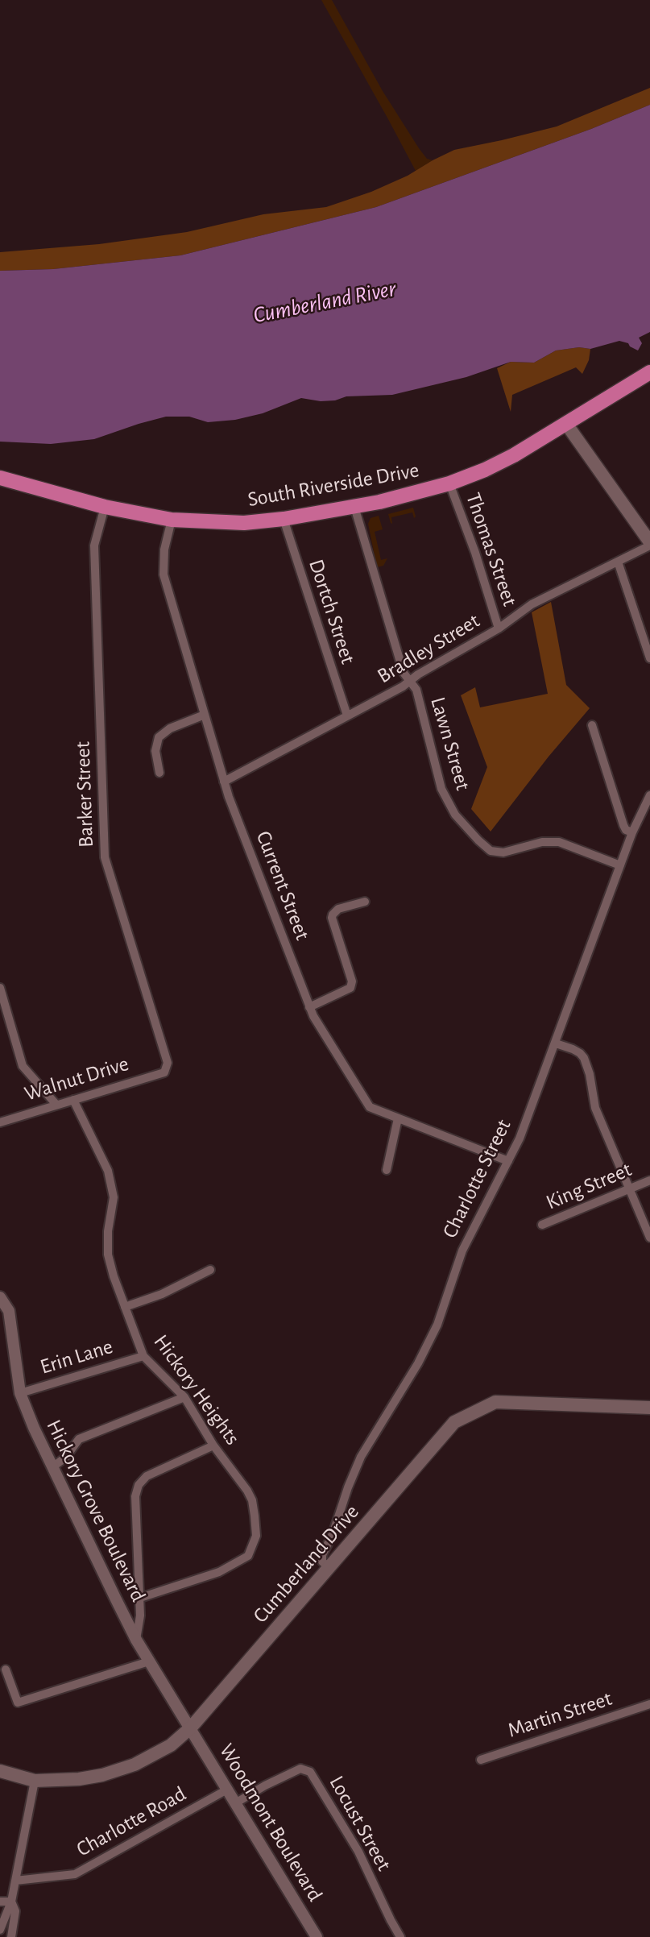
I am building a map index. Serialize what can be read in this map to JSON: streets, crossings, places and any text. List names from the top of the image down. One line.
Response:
{"streets":{"highway":["South Riverside Drive"],"main road":["Cumberland Drive"],"street":["Thomas Street","Dortch Street","Bradley Street","Lawn Street","Barker Street","Current Street","Walnut Drive","Charlotte Street","King Street","Erin Lane","Hickory Heights","Hickory Grove Boulevard","Martin Street","Charlotte Road","Woodmont Boulevard","Locust Street"]},"crossings":[["South Riverside Drive","Thomas Street"],["South Riverside Drive","Dortch Street"],["South Riverside Drive","Lawn Street"],["South Riverside Drive","Barker Street"],["South Riverside Drive","Current Street"],["Thomas Street","Bradley Street"],["Dortch Street","Bradley Street"],["Bradley Street","Lawn Street"],["Bradley Street","Current Street"],["Lawn Street","Charlotte Street"],["Barker Street","Walnut Drive"],["Current Street","Charlotte Street"],["Walnut Drive","Hickory Heights"],["Charlotte Street","Cumberland Drive"],["Erin Lane","Hickory Heights"],["Erin Lane","Hickory Grove Boulevard"],["Hickory Grove Boulevard","Cumberland Drive"],["Hickory Grove Boulevard","Woodmont Boulevard"],["Cumberland Drive","Woodmont Boulevard"],["Charlotte Road","Woodmont Boulevard"],["Woodmont Boulevard","Locust Street"]],"water":["Cumberland River"]}
